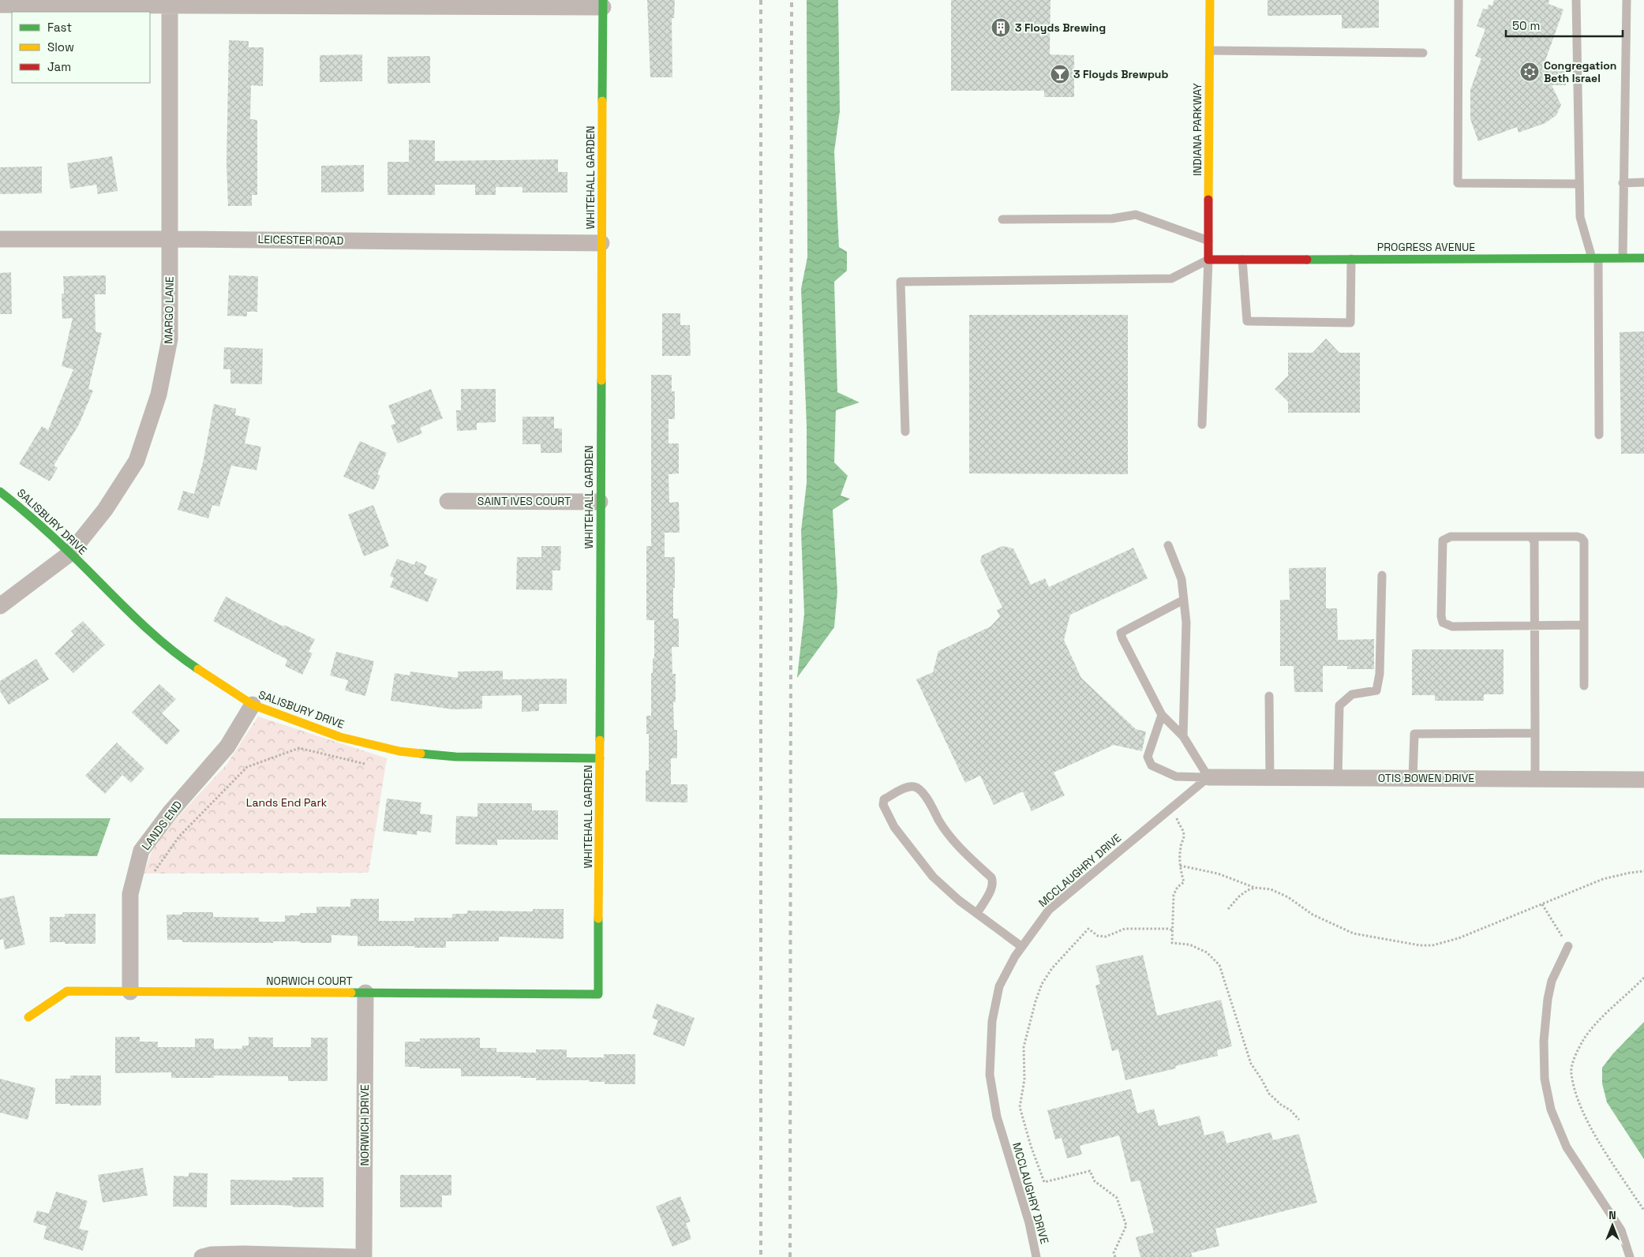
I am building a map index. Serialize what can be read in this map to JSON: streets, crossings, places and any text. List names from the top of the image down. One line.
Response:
{"streets":{"street":["INDIANA PARKWAY","WHITEHALL GARDEN","LEICESTER ROAD","PROGRESS AVENUE","MARGO LANE","SAINT IVES COURT","SALISBURY DRIVE","OTIS BOWEN DRIVE","LANDS END","NORWICH COURT","NORWICH DRIVE"],"lane":["MCCLAUGHRY DRIVE"]},"crossings":[["INDIANA PARKWAY","PROGRESS AVENUE"],["WHITEHALL GARDEN","LEICESTER ROAD"],["WHITEHALL GARDEN","SAINT IVES COURT"],["WHITEHALL GARDEN","SALISBURY DRIVE"],["WHITEHALL GARDEN","NORWICH COURT"],["LEICESTER ROAD","MARGO LANE"],["MARGO LANE","SALISBURY DRIVE"],["SALISBURY DRIVE","LANDS END"],["OTIS BOWEN DRIVE","MCCLAUGHRY DRIVE"],["LANDS END","NORWICH COURT"],["NORWICH COURT","NORWICH DRIVE"]],"parks":["Lands End Park"],"places":{"building":["3 Floyds Brewing"],"synagogue":["Congregation Beth Israel"],"bar":["3 Floyds Brewpub"]},"legend":["Fast","Slow","Jam"],"scale_bar":"50 m","north":"top"}
